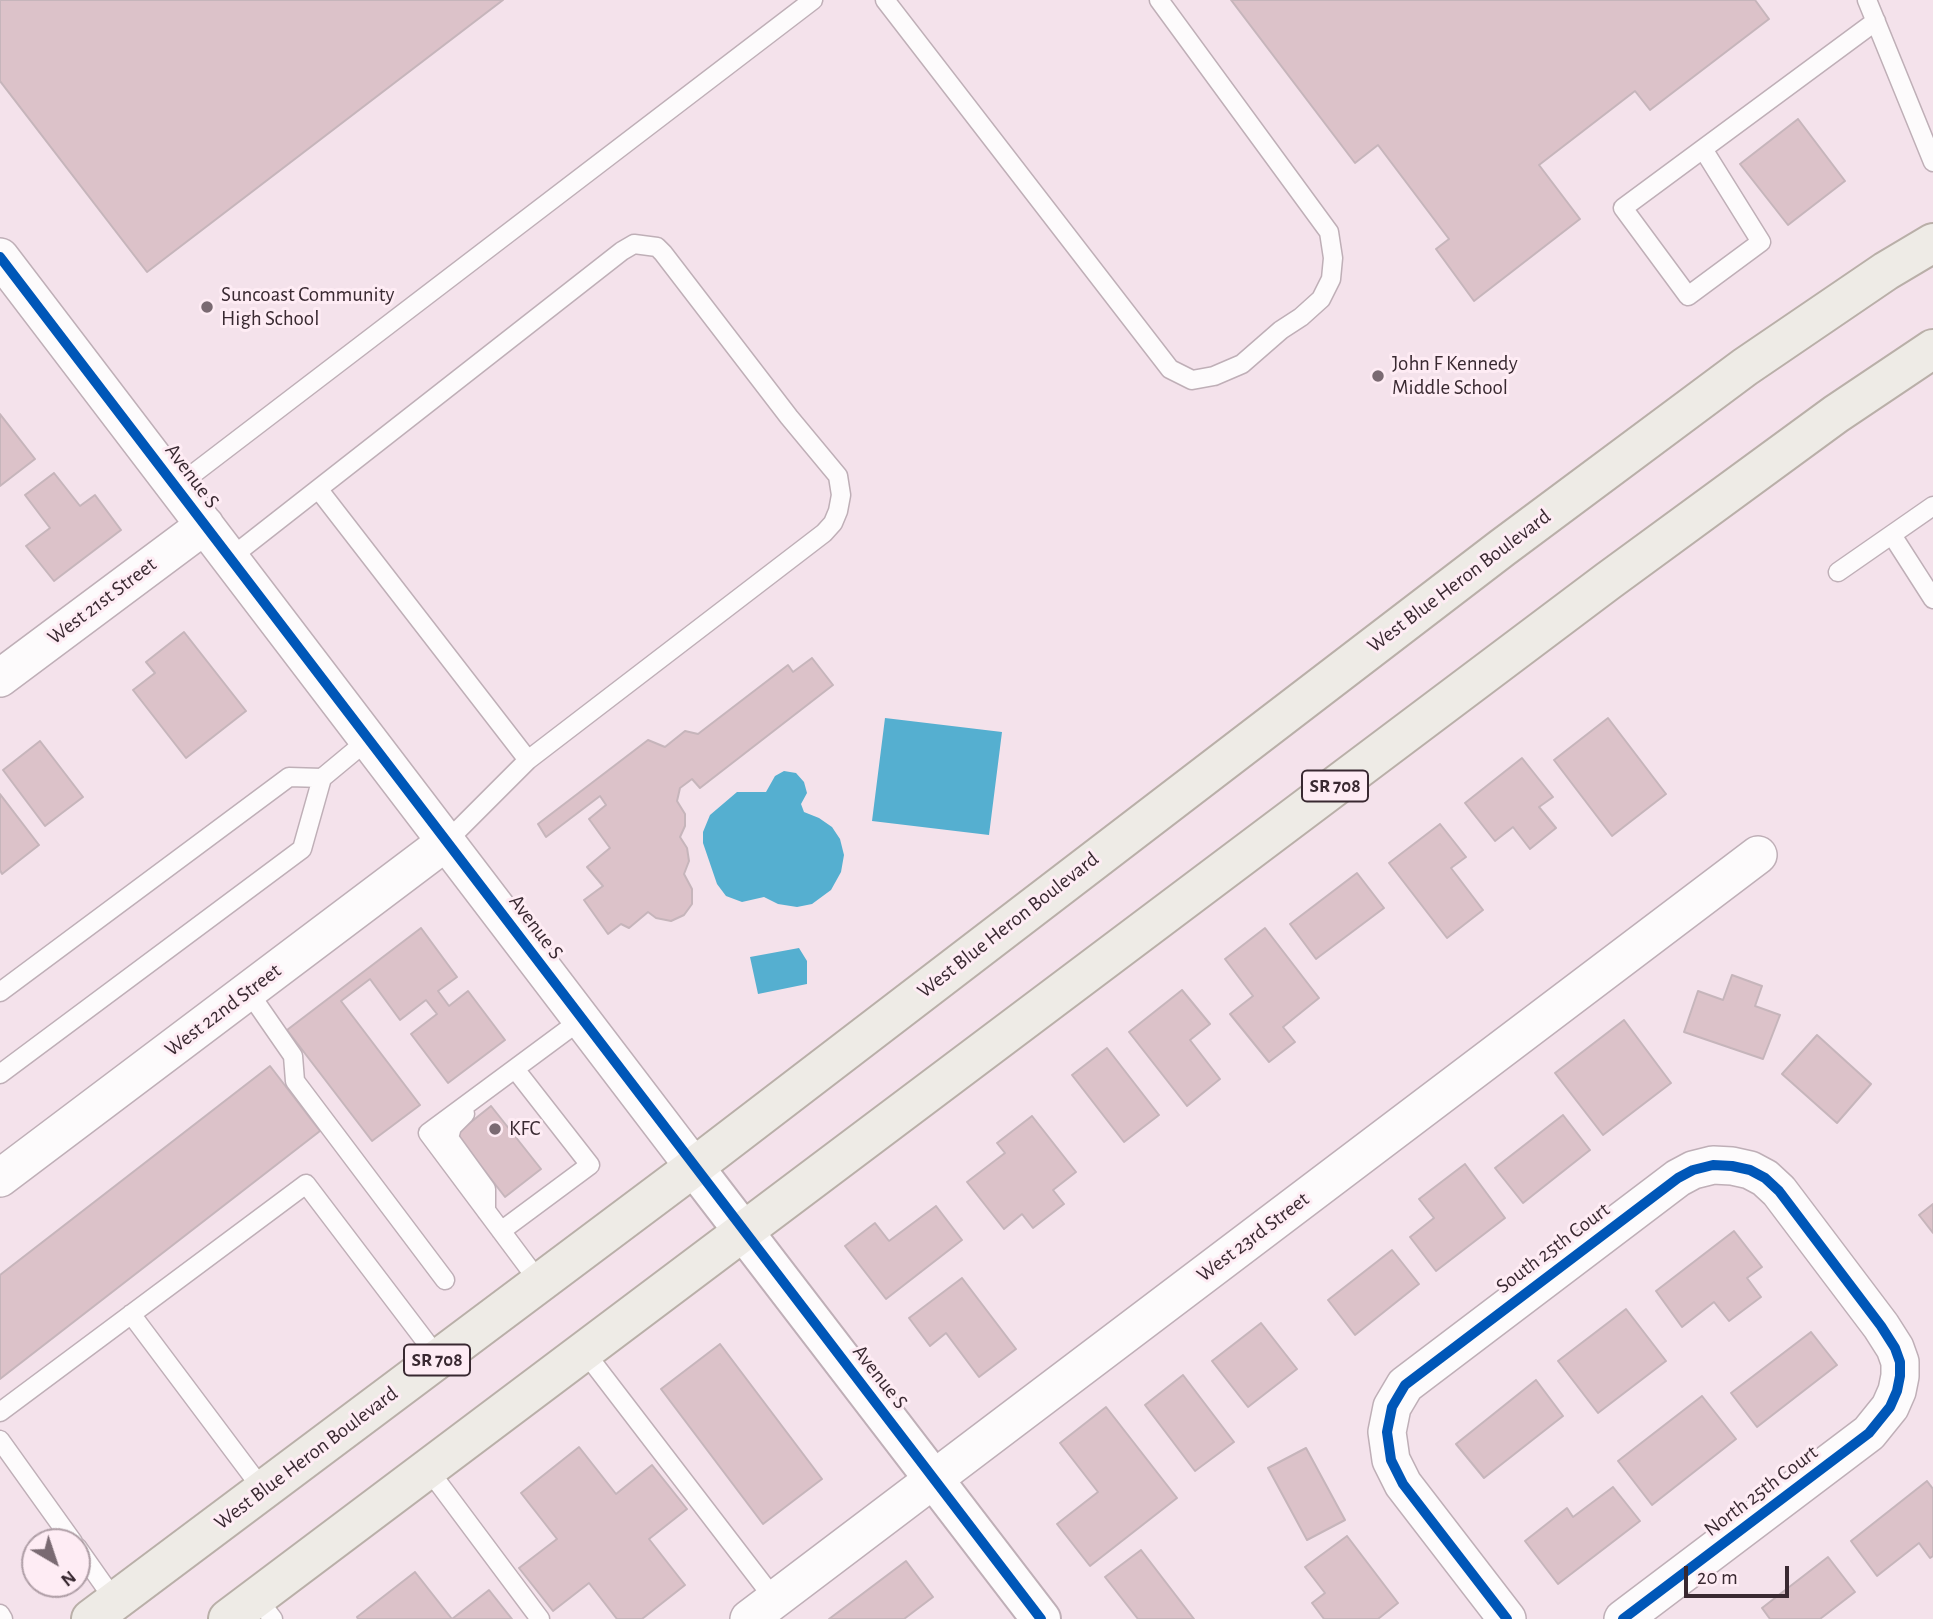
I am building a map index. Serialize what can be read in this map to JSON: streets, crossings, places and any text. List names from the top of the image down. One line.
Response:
{"streets":{"main road":["West Blue Heron Boulevard","SR 708"],"street":["Avenue S","West 21st Street","West 22nd Street","West 23rd Street","South 25th Court","North 25th Court"]},"crossings":[["Avenue S","West Blue Heron Boulevard"],["Avenue S","West 21st Street"],["Avenue S","SR 708"],["Avenue S","West 22nd Street"],["Avenue S","West 23rd Street"],["South 25th Court","North 25th Court"]],"places":["Suncoast Community High School","John F Kennedy Middle School","KFC"],"scale_bar":"20 m","north":"bottom right"}
